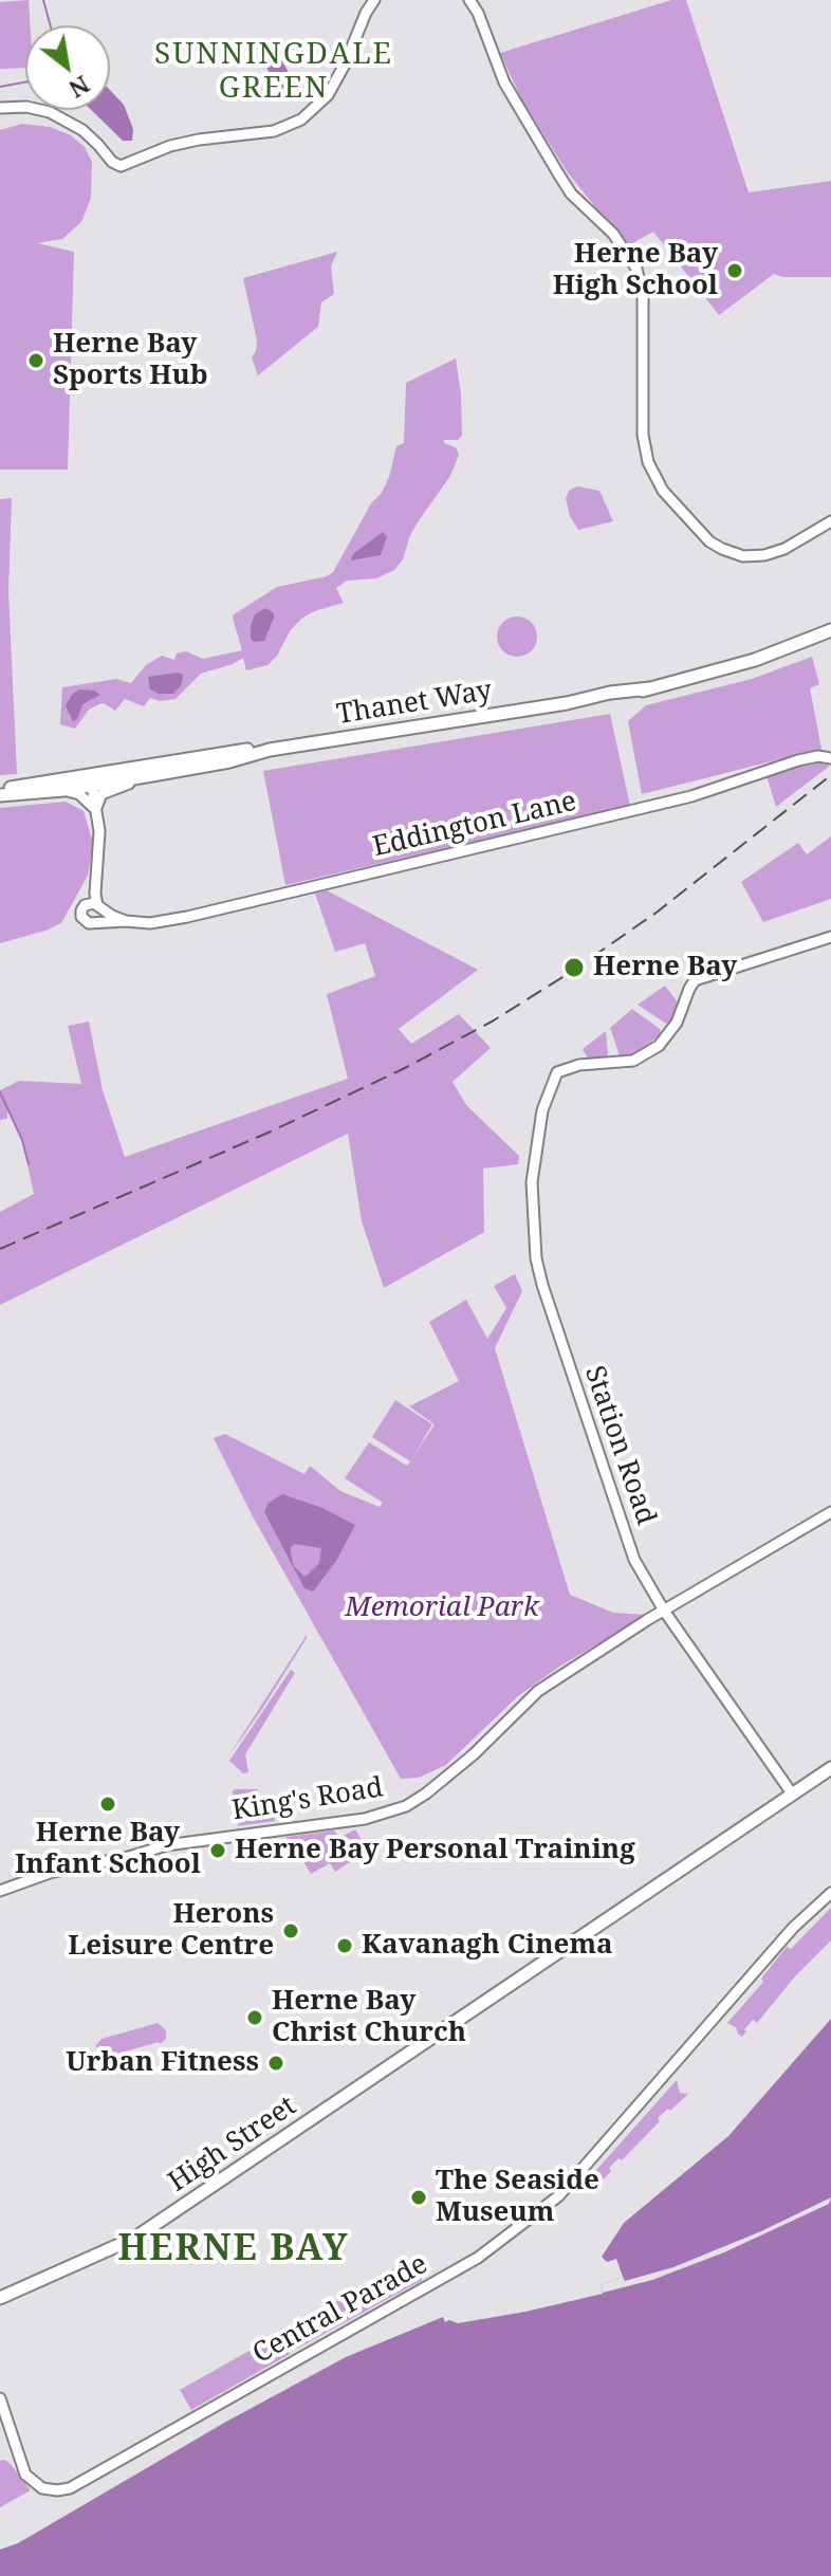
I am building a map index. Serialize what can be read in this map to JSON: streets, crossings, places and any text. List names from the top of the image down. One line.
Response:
{"streets":{"main road":["Thanet Way","High Street"],"street":["Eddington Lane","Station Road","King's Road","Central Parade"]},"crossings":[["Station Road","King's Road"],["Station Road","High Street"]],"districts":["SUNNINGDALE GREEN","HERNE BAY"],"parks":["Memorial Park"],"places":["Herne Bay High School","Herne Bay Sports Hub","Herne Bay","Herne Bay Infant School","Herne Bay Personal Training","Herons Leisure Centre","Kavanagh Cinema","Herne Bay Christ Church","Urban Fitness","The Seaside Museum"],"north":"bottom right"}
